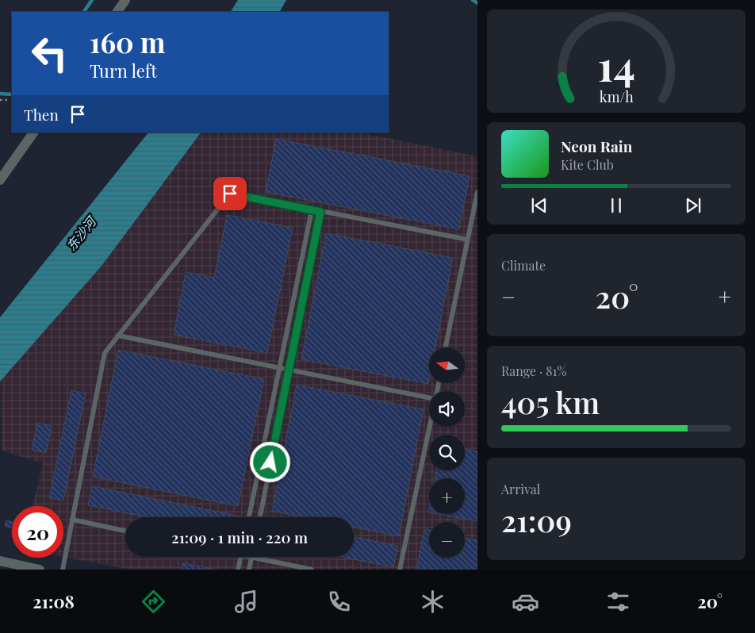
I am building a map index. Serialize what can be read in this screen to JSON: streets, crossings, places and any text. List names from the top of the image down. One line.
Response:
{"water":["东沙河"],"north":"left","page":{"turn":["160 m","Turn left"],"then":"Then","song":["Neon Rain","Kite Club"],"tile":["Climate",["Range · 81%","405 km"],["Arrival","21:09"]],"heat":["−","20°","+"],"map_buttons":["+","−"],"limit":"20","trip":"21:09 · 1 min · 220 m","tabs":["21:08","20°"],"gauge":["14","km/h"]}}
